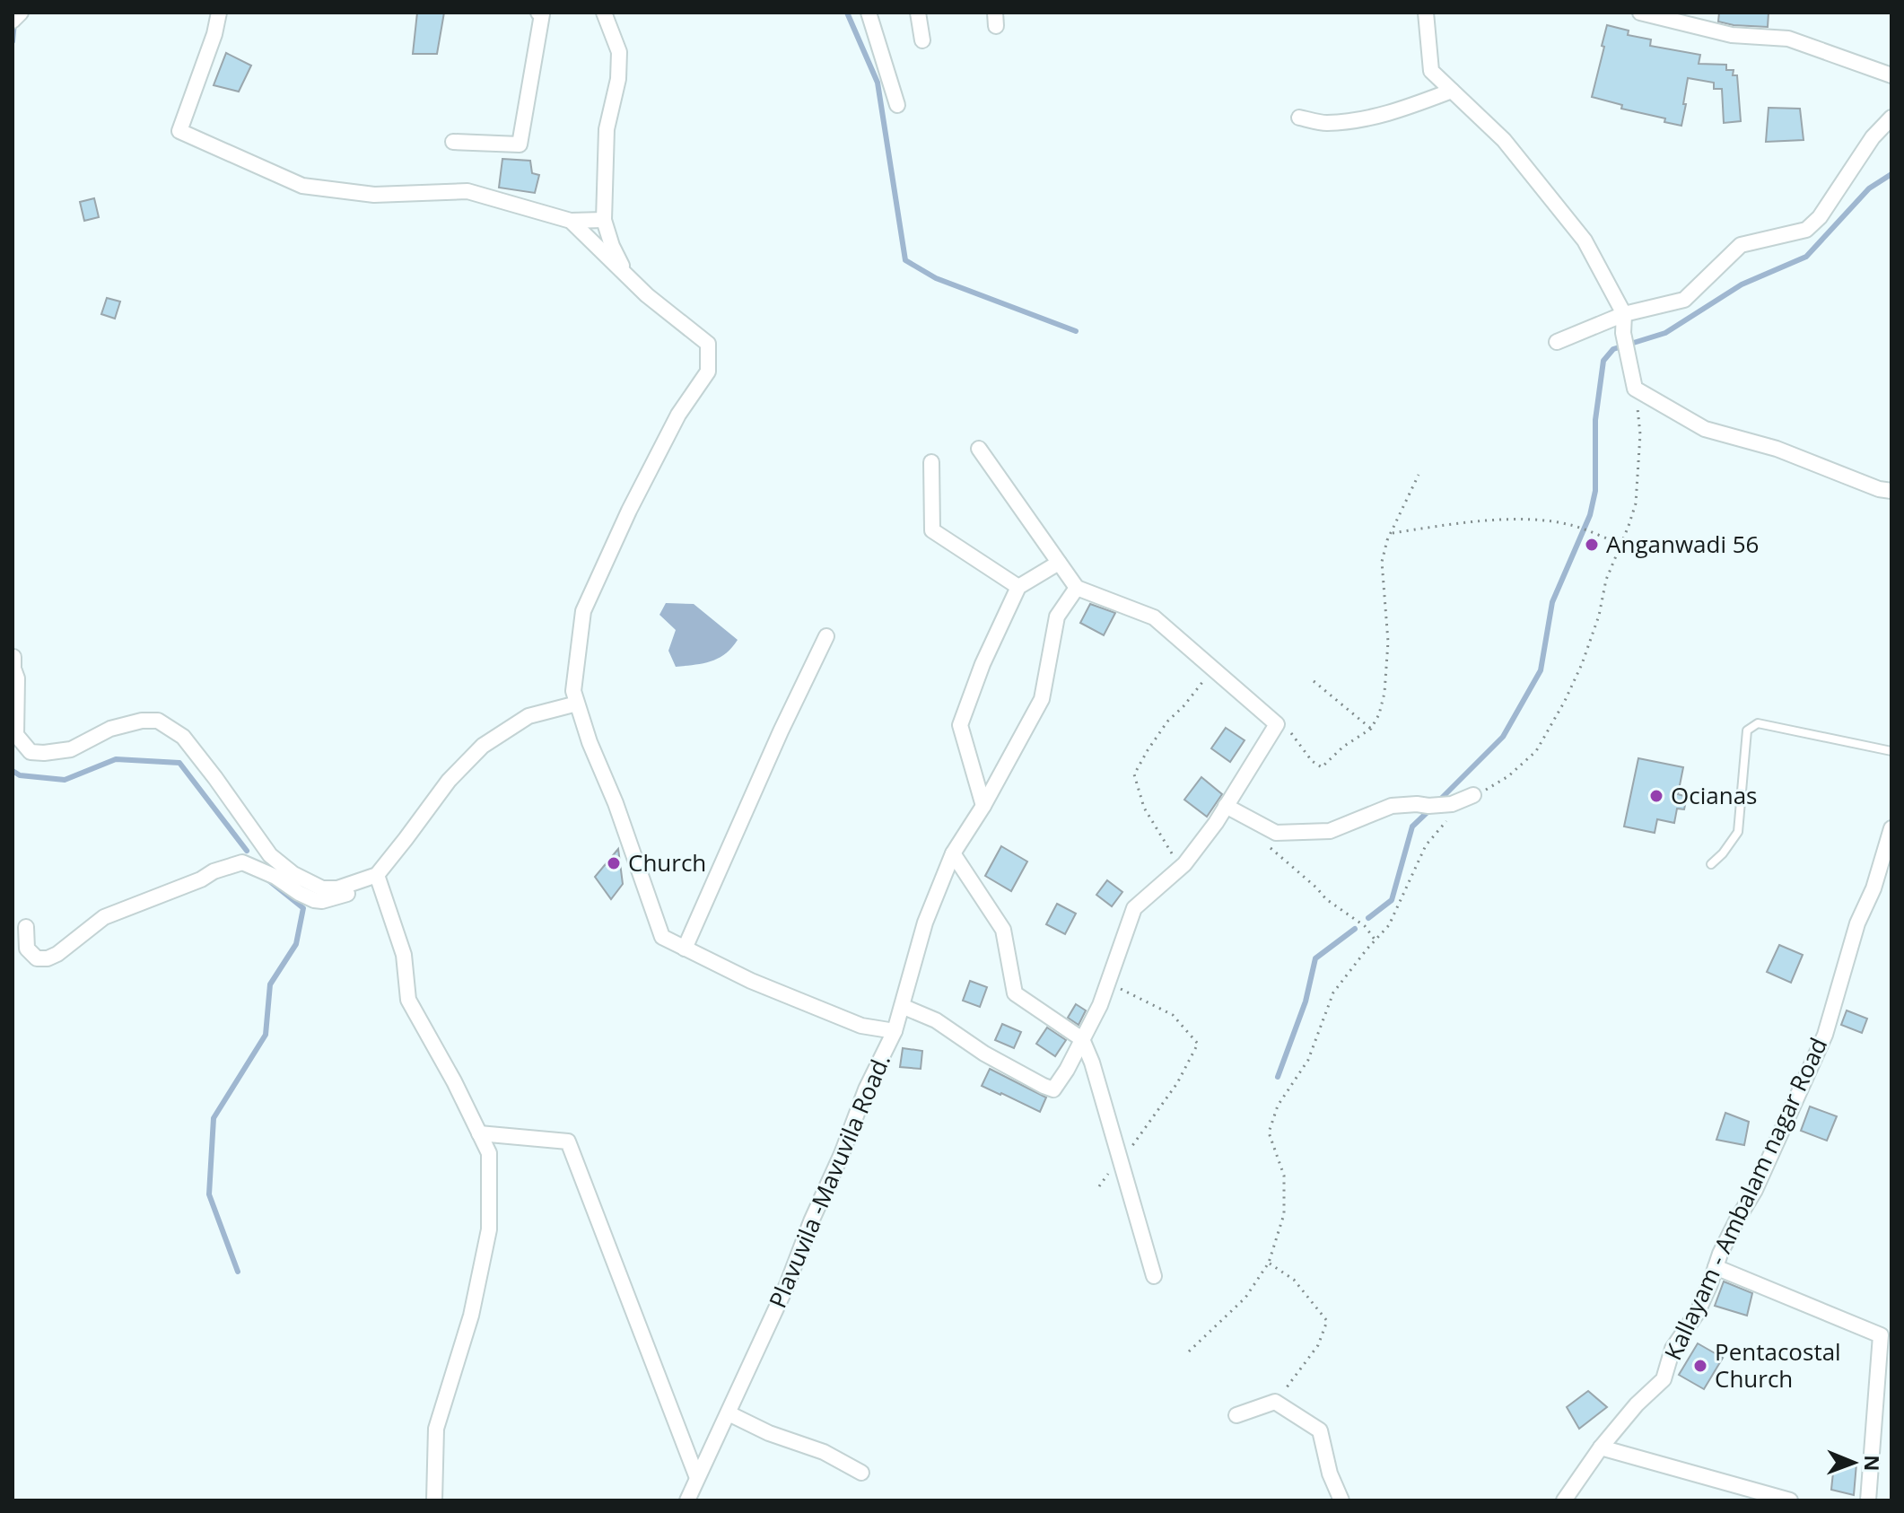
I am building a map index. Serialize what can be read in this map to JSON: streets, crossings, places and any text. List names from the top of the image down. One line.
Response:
{"streets":{"street":["Plavuvila -Mavuvila Road.","Kallayam - Ambalam nagar Road"]},"places":["Anganwadi 56","Ocianas","Church","Pentacostal Church"],"north":"right"}
